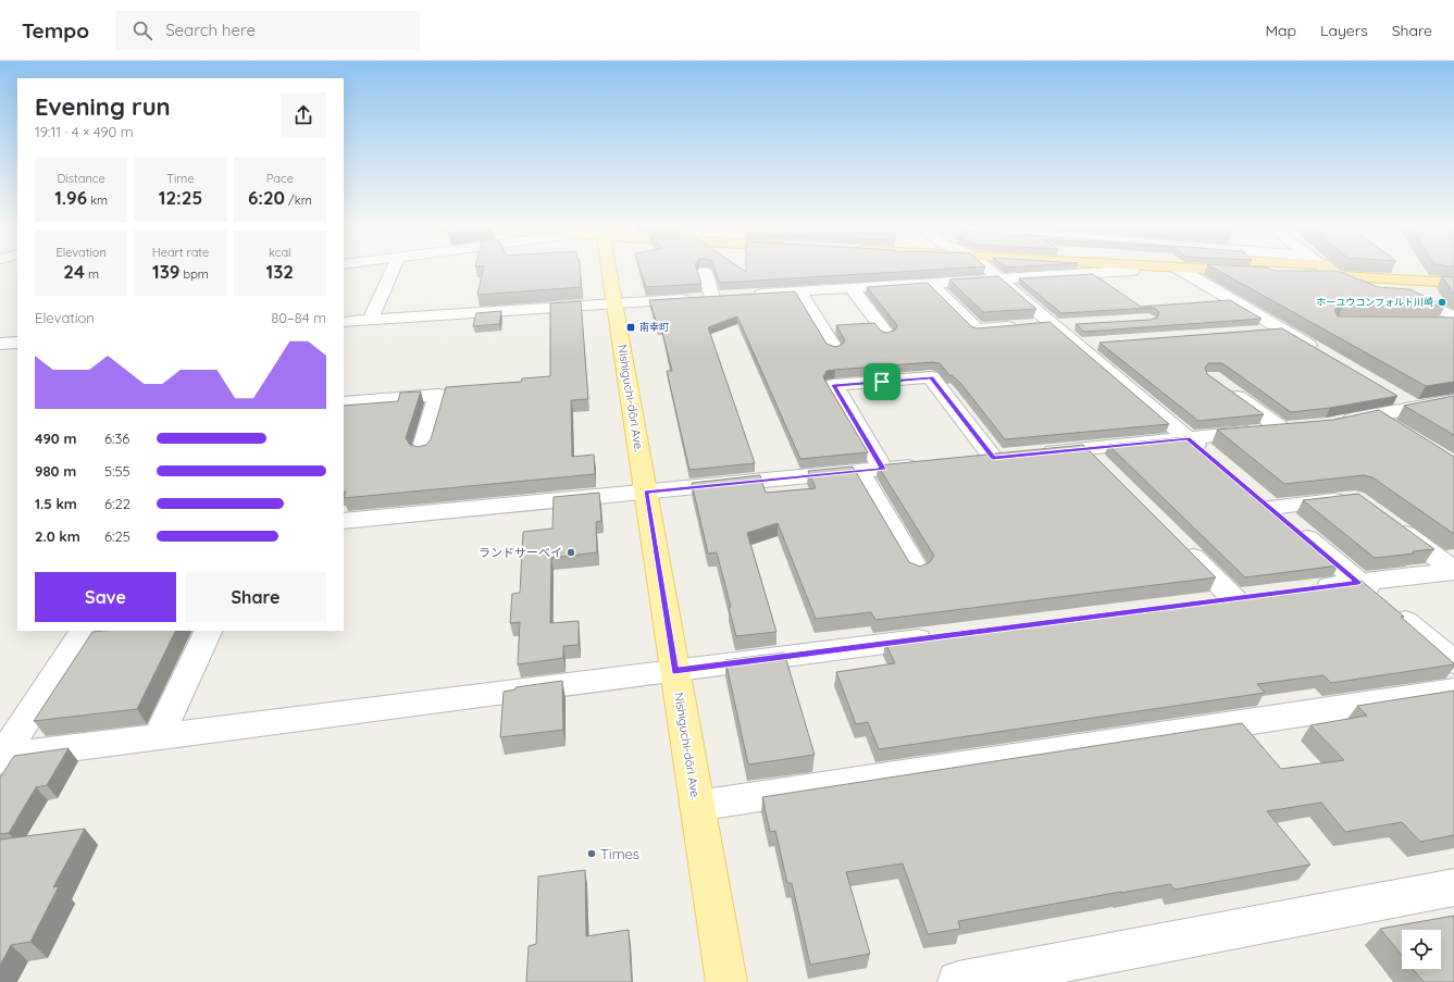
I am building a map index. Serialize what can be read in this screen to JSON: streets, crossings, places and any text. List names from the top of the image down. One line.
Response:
{"streets":{"main road":["Nishiguchi-dōri Ave."]},"places":{"other":["ホーユウコンフォルト川崎","ランドサーベイ","Times"],"transit":["南幸町"]},"page":{"header":"Tempo","search":"Search here","nav":["Map","Layers","Share"],"heading":["Evening run","19:11 · 4 × 490 m"],"stats":[["Distance","1.96 km"],["Time","12:25"],["Pace","6:20 /km"],["Elevation","24 m"],["Heart rate","139 bpm"],["kcal","132"]],"chart":["Elevation","80–84 m"],"list":[{"name":"490 m","note":"6:36"},{"name":"980 m","note":"5:55"},{"name":"1.5 km","note":"6:22"},{"name":"2.0 km","note":"6:25"}],"buttons":["Save","Share"]}}
